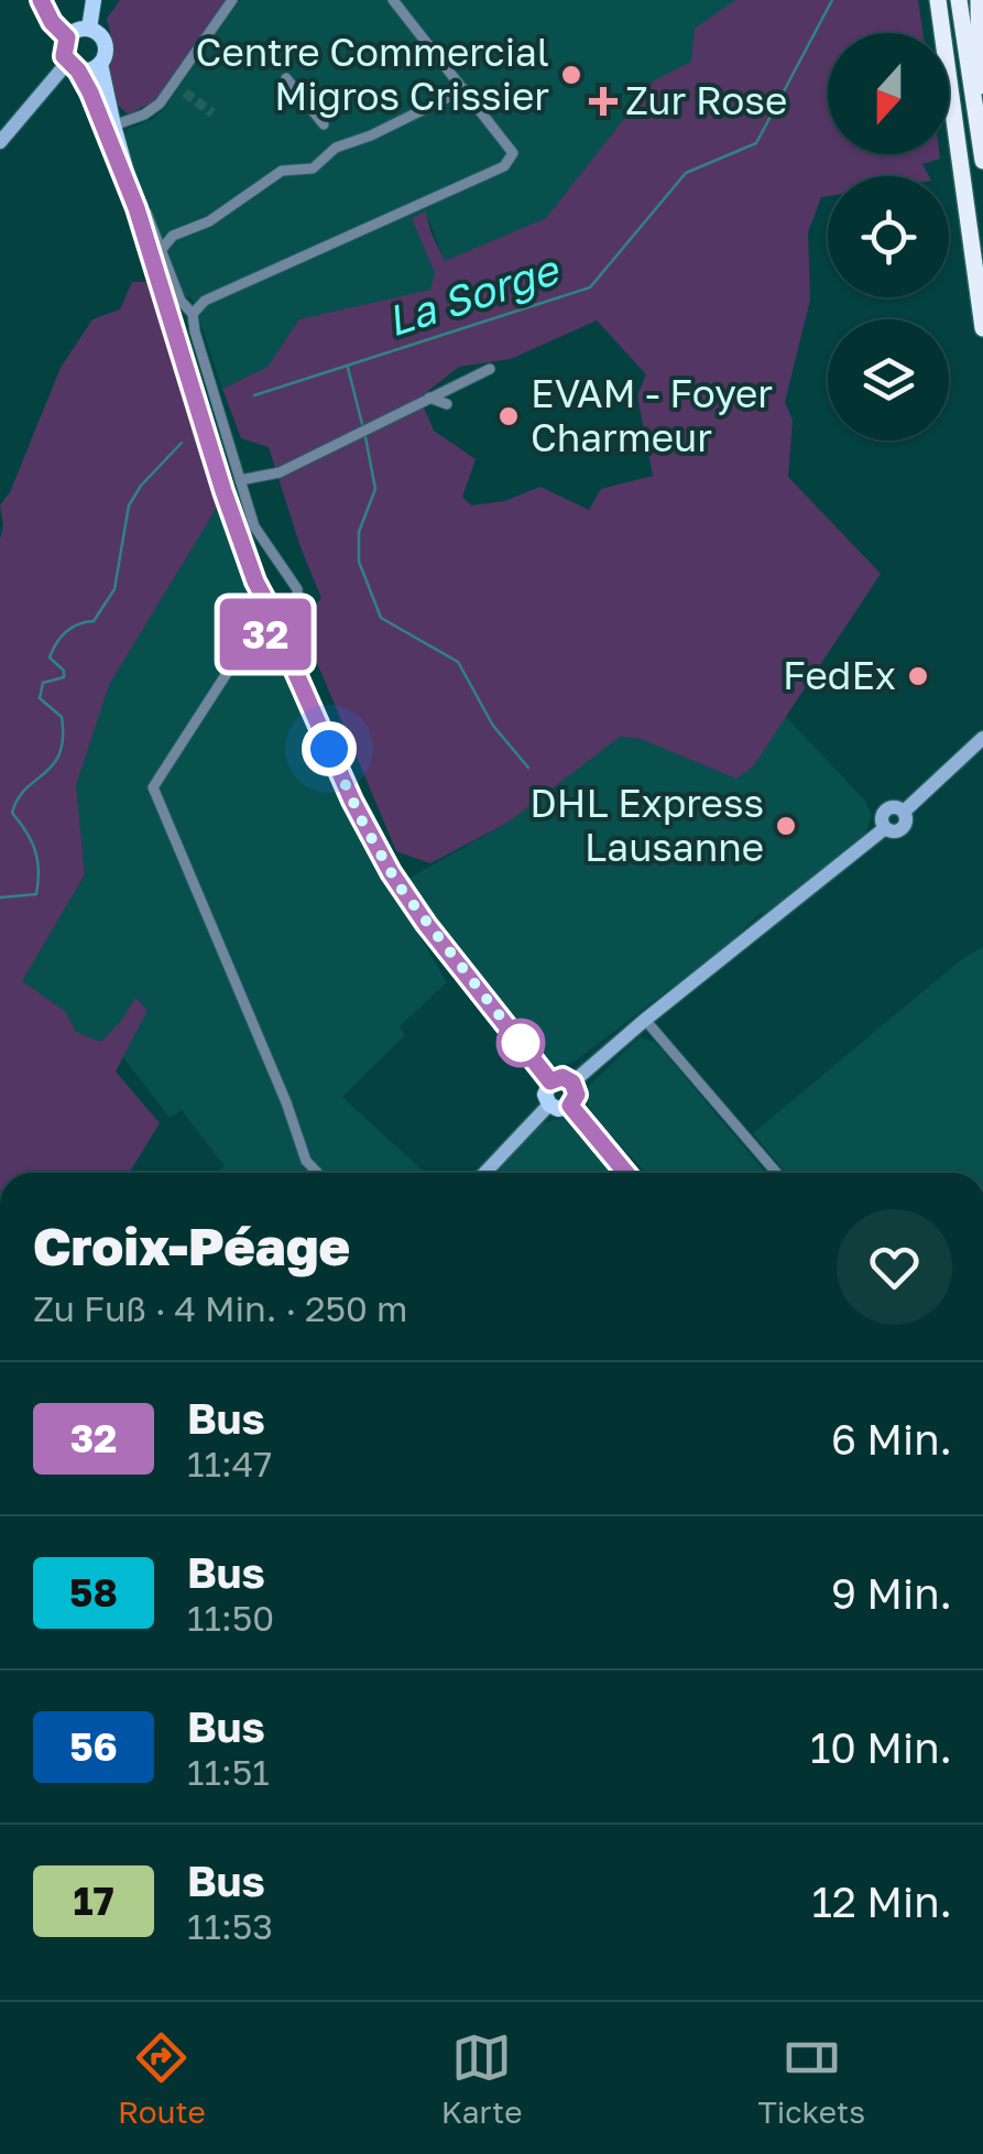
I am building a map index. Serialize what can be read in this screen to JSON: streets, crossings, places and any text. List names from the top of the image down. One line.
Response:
{"water":["La Sorge"],"places":{"other":["Centre Commercial Migros Crissier","EVAM - Foyer Charmeur","FedEx","DHL Express Lausanne"],"health":["Zur Rose"]},"lines":["bus line 32"],"north":"bottom","page":{"on_map":"32","heading":["Croix-Péage","Zu Fuß · 4 Min. · 250 m"],"list":[{"mark":"32","name":"Bus","note":"11:47","value":"6 Min."},{"mark":"58","name":"Bus","note":"11:50","value":"9 Min."},{"mark":"56","name":"Bus","note":"11:51","value":"10 Min."},{"mark":"17","name":"Bus","note":"11:53","value":"12 Min."}],"tabs":["Route","Karte","Tickets"]}}
